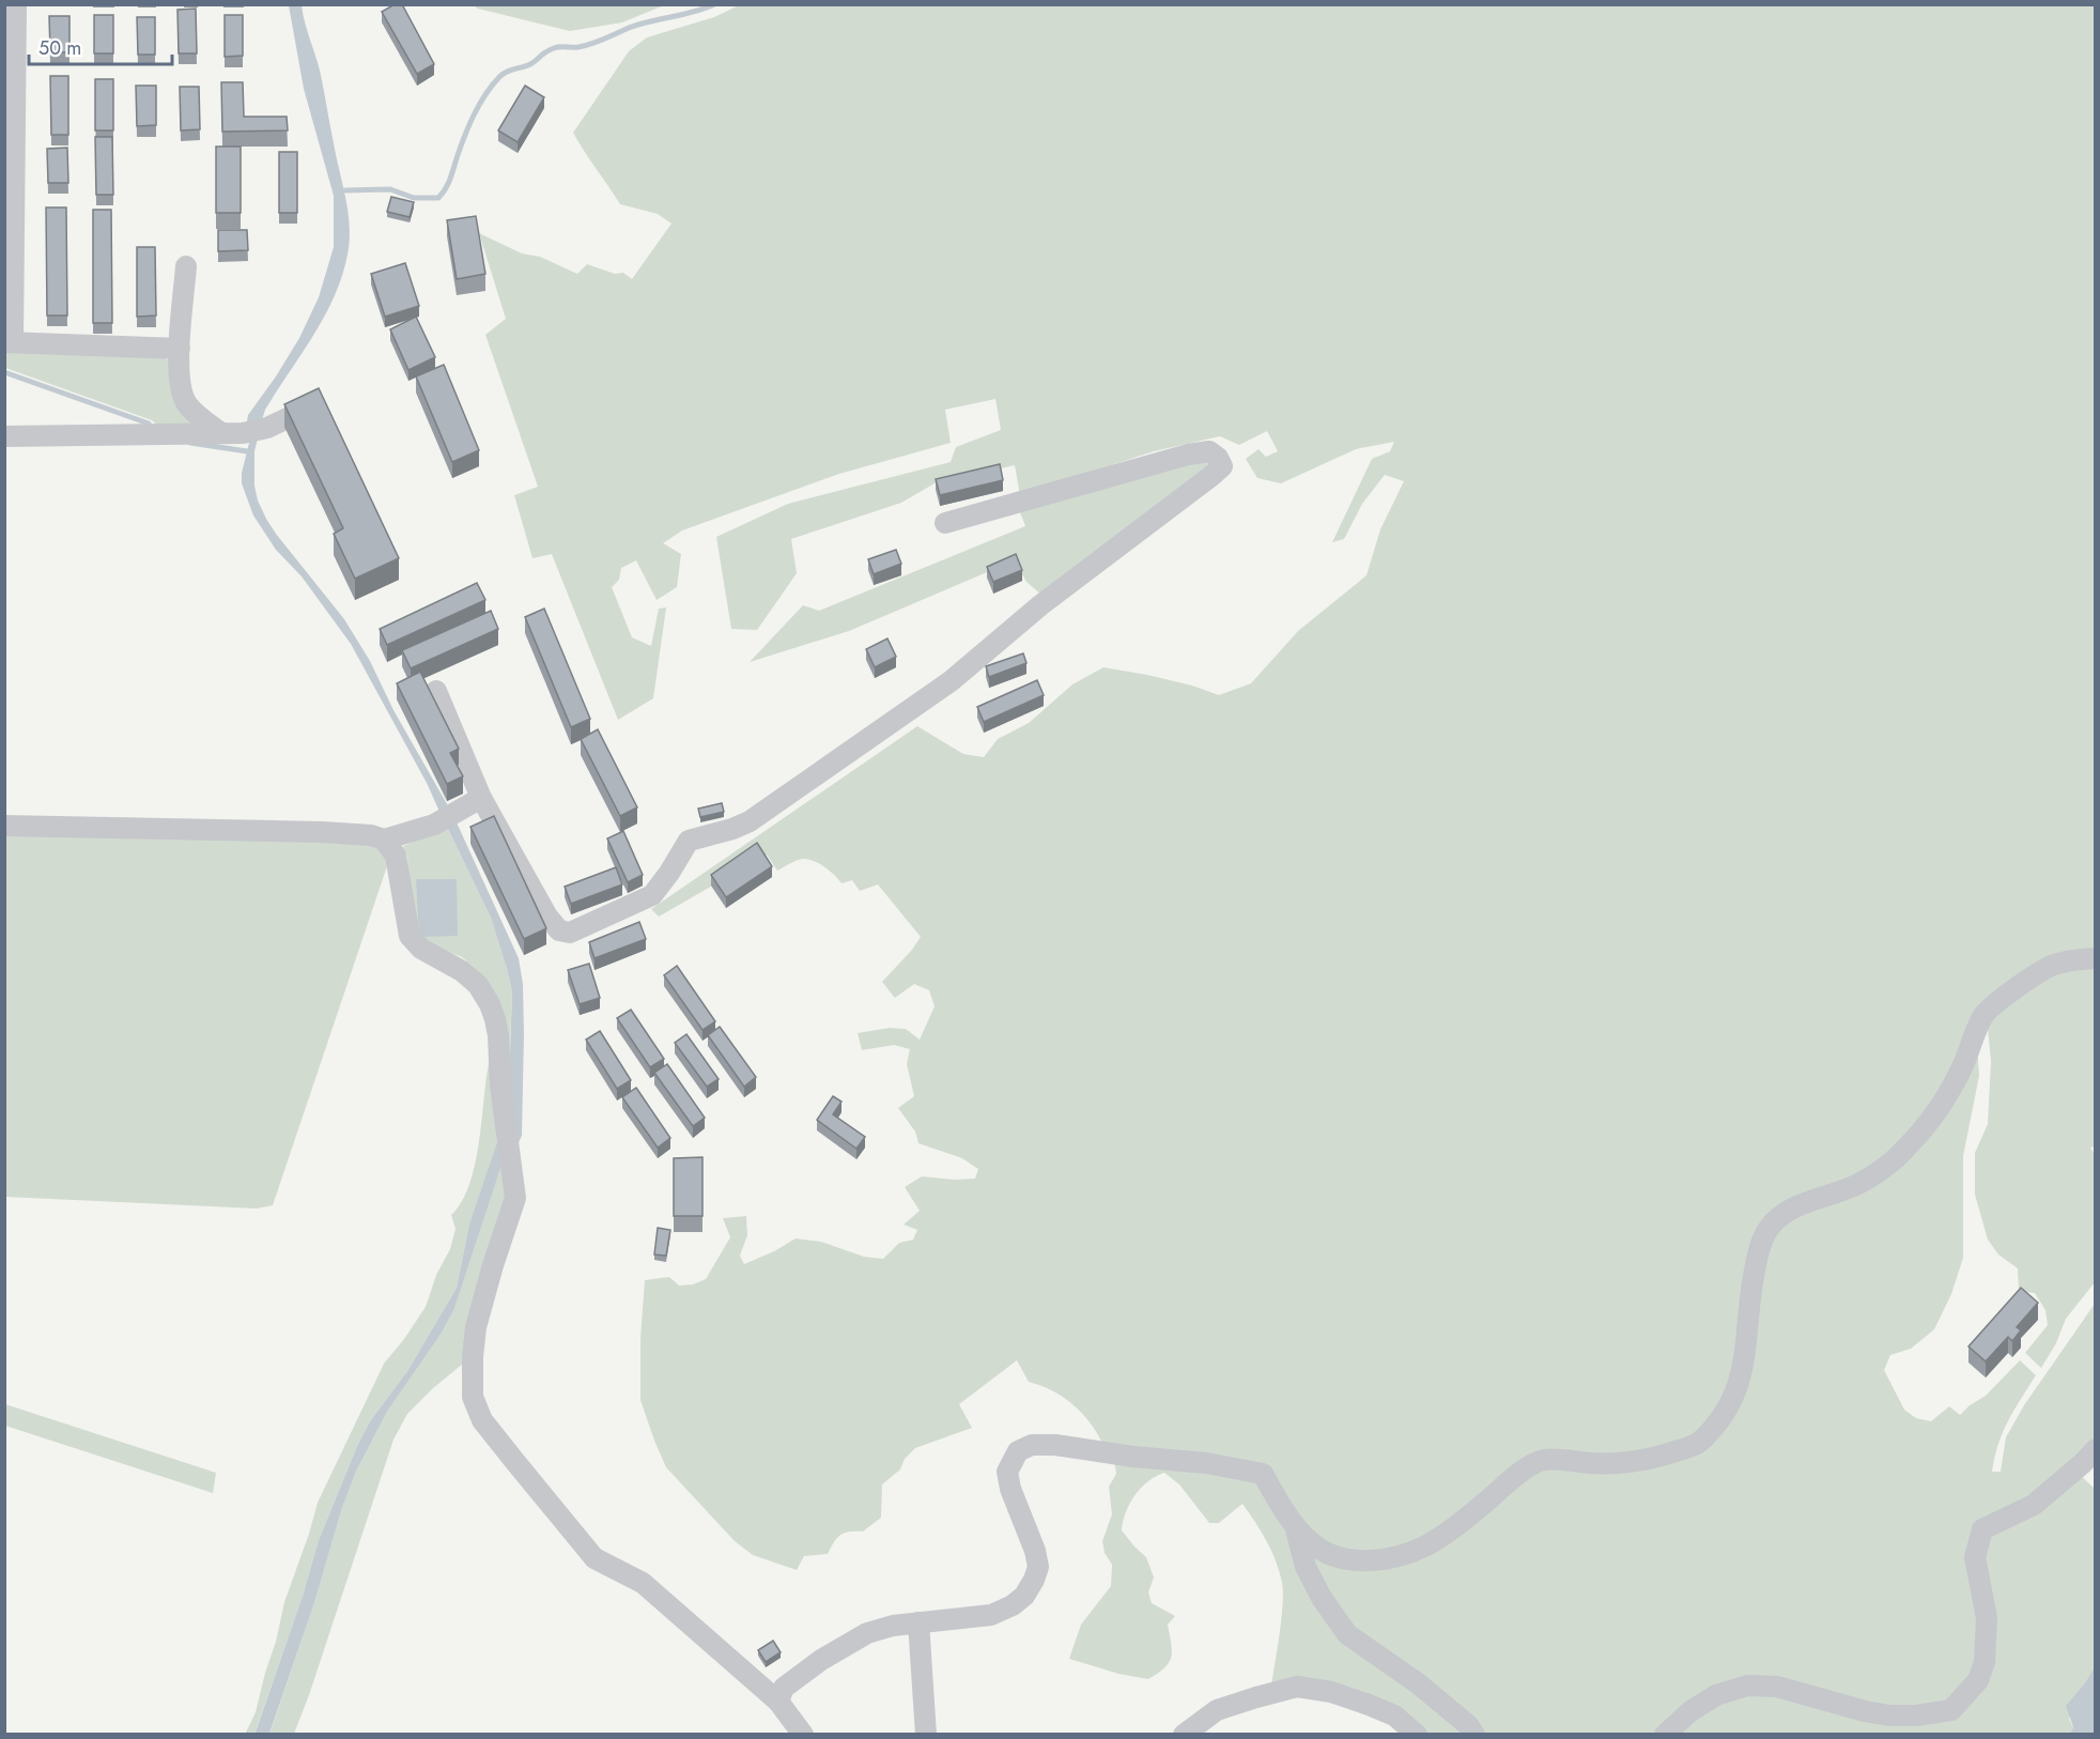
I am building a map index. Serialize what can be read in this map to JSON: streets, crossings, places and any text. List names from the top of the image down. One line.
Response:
{"scale_bar":"50 m"}
